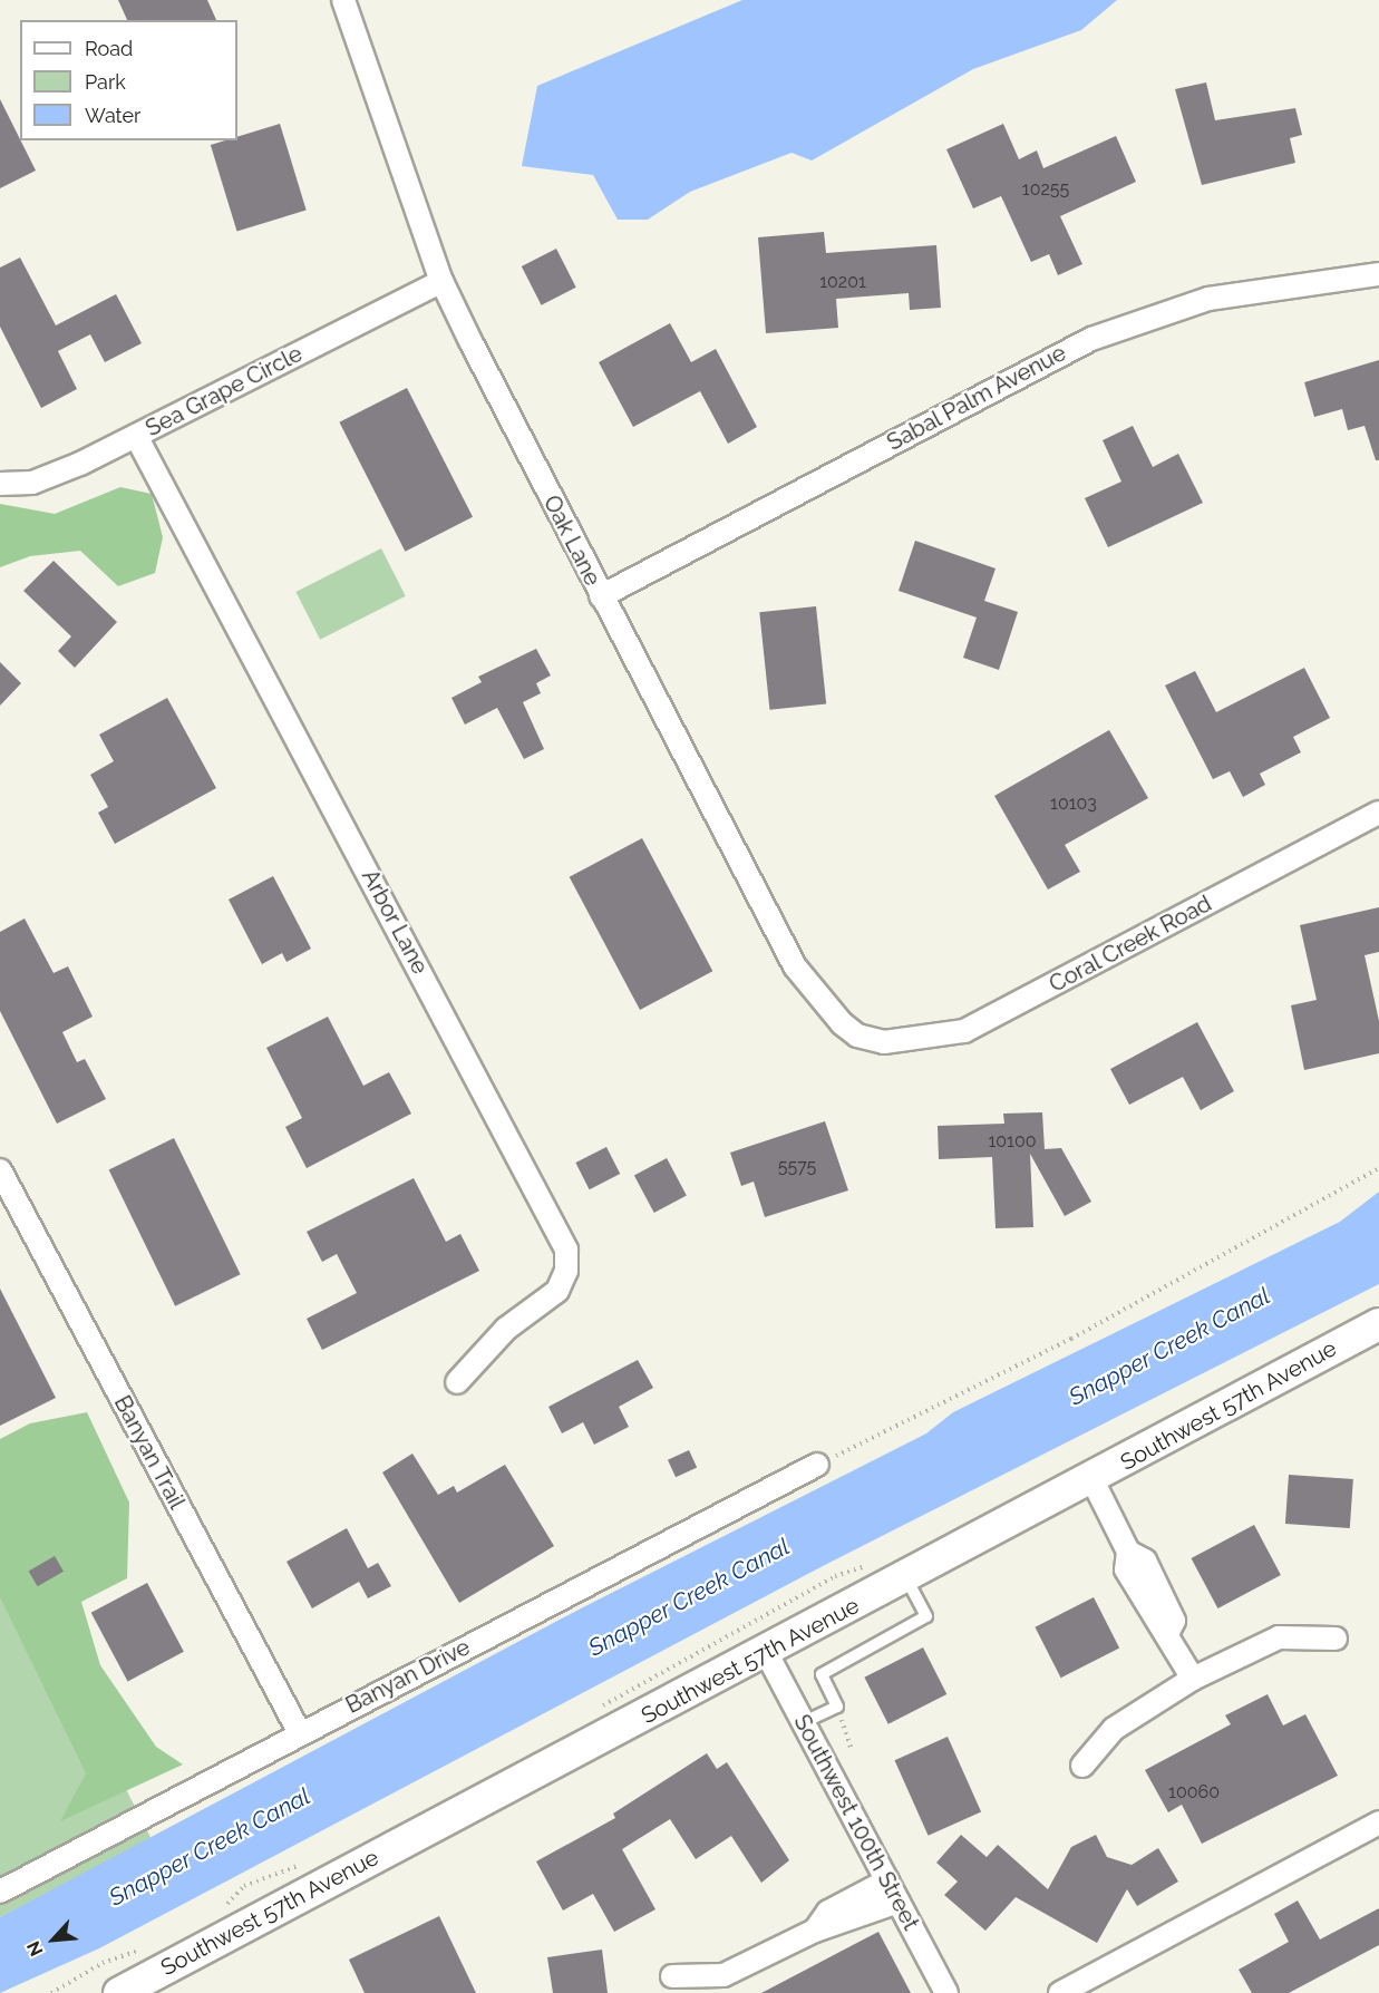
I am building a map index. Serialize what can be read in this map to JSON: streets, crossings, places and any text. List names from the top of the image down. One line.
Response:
{"streets":{"main road":["Southwest 57th Avenue"],"street":["Sea Grape Circle","Sabal Palm Avenue","Oak Lane","Arbor Lane","Coral Creek Road","Banyan Trail","Banyan Drive","Southwest 100th Street"]},"crossings":[["Sea Grape Circle","Oak Lane"],["Sea Grape Circle","Arbor Lane"],["Sabal Palm Avenue","Oak Lane"],["Oak Lane","Coral Creek Road"],["Southwest 57th Avenue","Southwest 100th Street"],["Banyan Trail","Banyan Drive"]],"water":["Snapper Creek Canal"],"house_numbers":["10255","10201","10103","10100","5575","10060"],"legend":["Road","Park","Water"],"north":"bottom left"}
